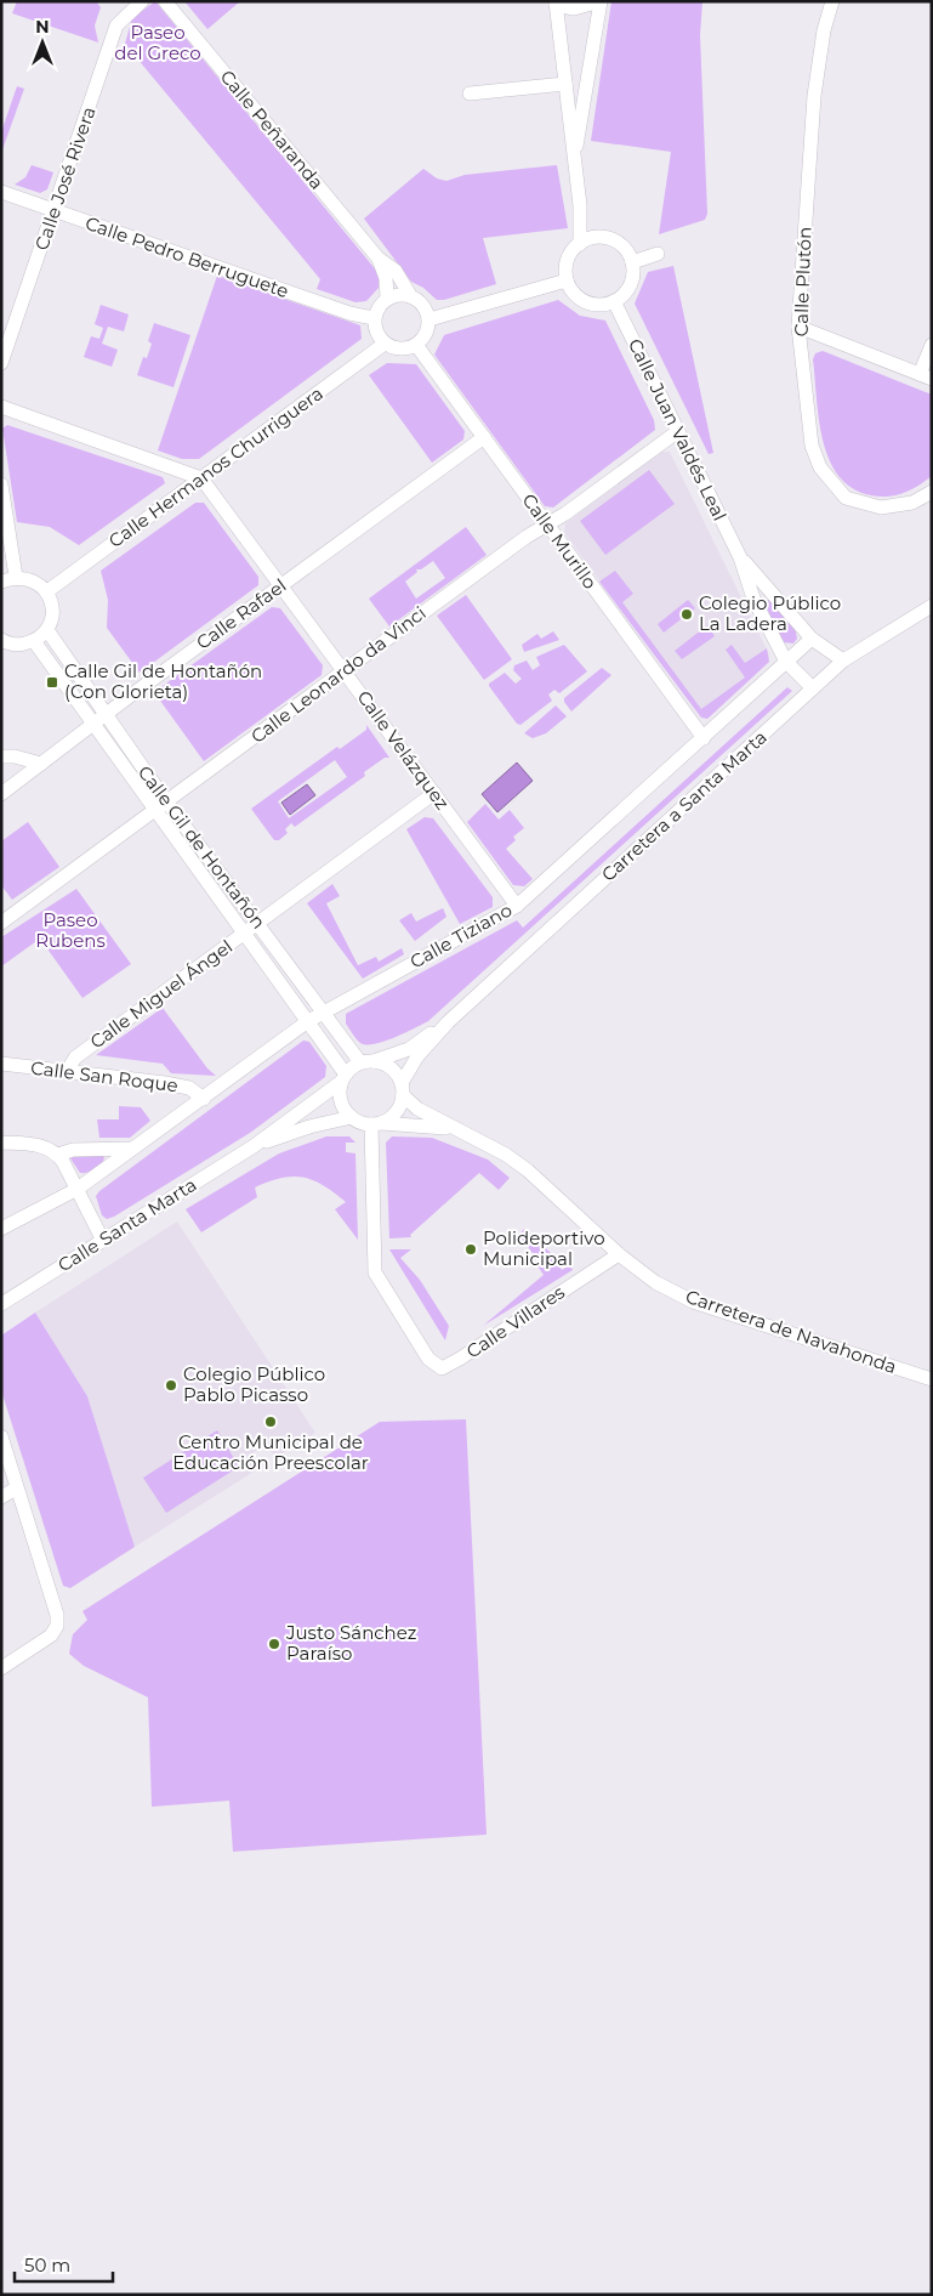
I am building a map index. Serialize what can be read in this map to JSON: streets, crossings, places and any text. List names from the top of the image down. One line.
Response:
{"streets":{"street":["Calle Peñaranda","Calle José Rivera","Calle Pedro Berruguete","Calle Plutón","Calle Juan Valdés Leal","Calle Hermanos Churriguera","Calle Murillo","Calle Rafael","Calle Leonardo da Vinci","Calle Velázquez","Carretera a Santa Marta","Calle Gil de Hontañón","Calle Tiziano","Calle Miguel Ángel","Calle San Roque","Calle Santa Marta","Calle Villares","Carretera de Navahonda"]},"crossings":[["Calle Peñaranda","Calle Pedro Berruguete"],["Calle Peñaranda","Calle Hermanos Churriguera"],["Calle Peñaranda","Calle Murillo"],["Calle José Rivera","Calle Pedro Berruguete"],["Calle Pedro Berruguete","Calle Hermanos Churriguera"],["Calle Pedro Berruguete","Calle Murillo"],["Calle Juan Valdés Leal","Calle Leonardo da Vinci"],["Calle Juan Valdés Leal","Carretera a Santa Marta"],["Calle Juan Valdés Leal","Calle Tiziano"],["Calle Hermanos Churriguera","Calle Murillo"],["Calle Hermanos Churriguera","Calle Velázquez"],["Calle Murillo","Calle Rafael"],["Calle Murillo","Calle Leonardo da Vinci"],["Calle Murillo","Calle Tiziano"],["Calle Rafael","Calle Velázquez"],["Calle Rafael","Calle Gil de Hontañón"],["Calle Leonardo da Vinci","Calle Velázquez"],["Calle Leonardo da Vinci","Calle Gil de Hontañón"],["Calle Velázquez","Calle Tiziano"],["Calle Velázquez","Calle Miguel Ángel"],["Carretera a Santa Marta","Calle Gil de Hontañón"],["Carretera a Santa Marta","Calle Santa Marta"],["Carretera a Santa Marta","Calle Villares"],["Carretera a Santa Marta","Carretera de Navahonda"],["Calle Gil de Hontañón","Calle Tiziano"],["Calle Gil de Hontañón","Calle Miguel Ángel"],["Calle Gil de Hontañón","Calle Santa Marta"],["Calle Gil de Hontañón","Calle Villares"],["Calle Gil de Hontañón","Carretera de Navahonda"],["Calle Tiziano","Calle San Roque"],["Calle Miguel Ángel","Calle San Roque"],["Calle Santa Marta","Calle Villares"],["Calle Santa Marta","Carretera de Navahonda"],["Calle Villares","Carretera de Navahonda"]],"parks":["Paseo del Greco","Paseo Rubens"],"places":{"other":["Colegio Público La Ladera","Polideportivo Municipal","Colegio Público Pablo Picasso","Centro Municipal de Educación Preescolar","Justo Sánchez Paraíso"],"transit":["Calle Gil de Hontañón (Con Glorieta)"]},"scale_bar":"50 m","north":"top"}
